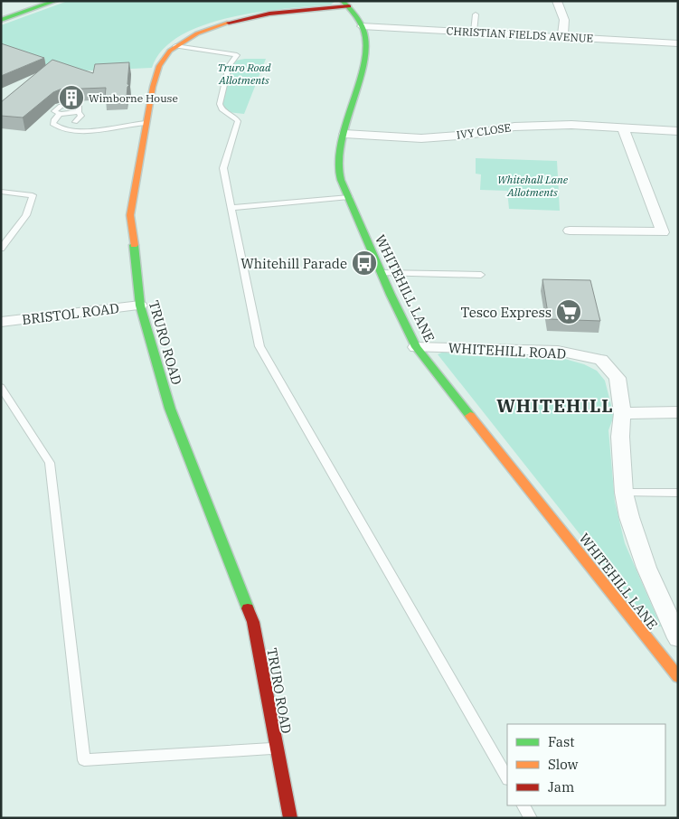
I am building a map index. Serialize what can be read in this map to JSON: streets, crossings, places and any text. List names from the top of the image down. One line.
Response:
{"streets":{"street":["CHRISTIAN FIELDS AVENUE","IVY CLOSE","WHITEHILL LANE","BRISTOL ROAD","TRURO ROAD","WHITEHILL ROAD"]},"crossings":[["CHRISTIAN FIELDS AVENUE","WHITEHILL LANE"],["IVY CLOSE","WHITEHILL LANE"],["WHITEHILL LANE","TRURO ROAD"],["WHITEHILL LANE","WHITEHILL ROAD"],["BRISTOL ROAD","TRURO ROAD"]],"districts":["WHITEHILL"],"parks":["Truro Road Allotments","Whitehall Lane Allotments"],"places":{"building":["Wimborne House"],"bus stop":["Whitehill Parade"],"supermarket":["Tesco Express"]},"legend":["Fast","Slow","Jam"]}
